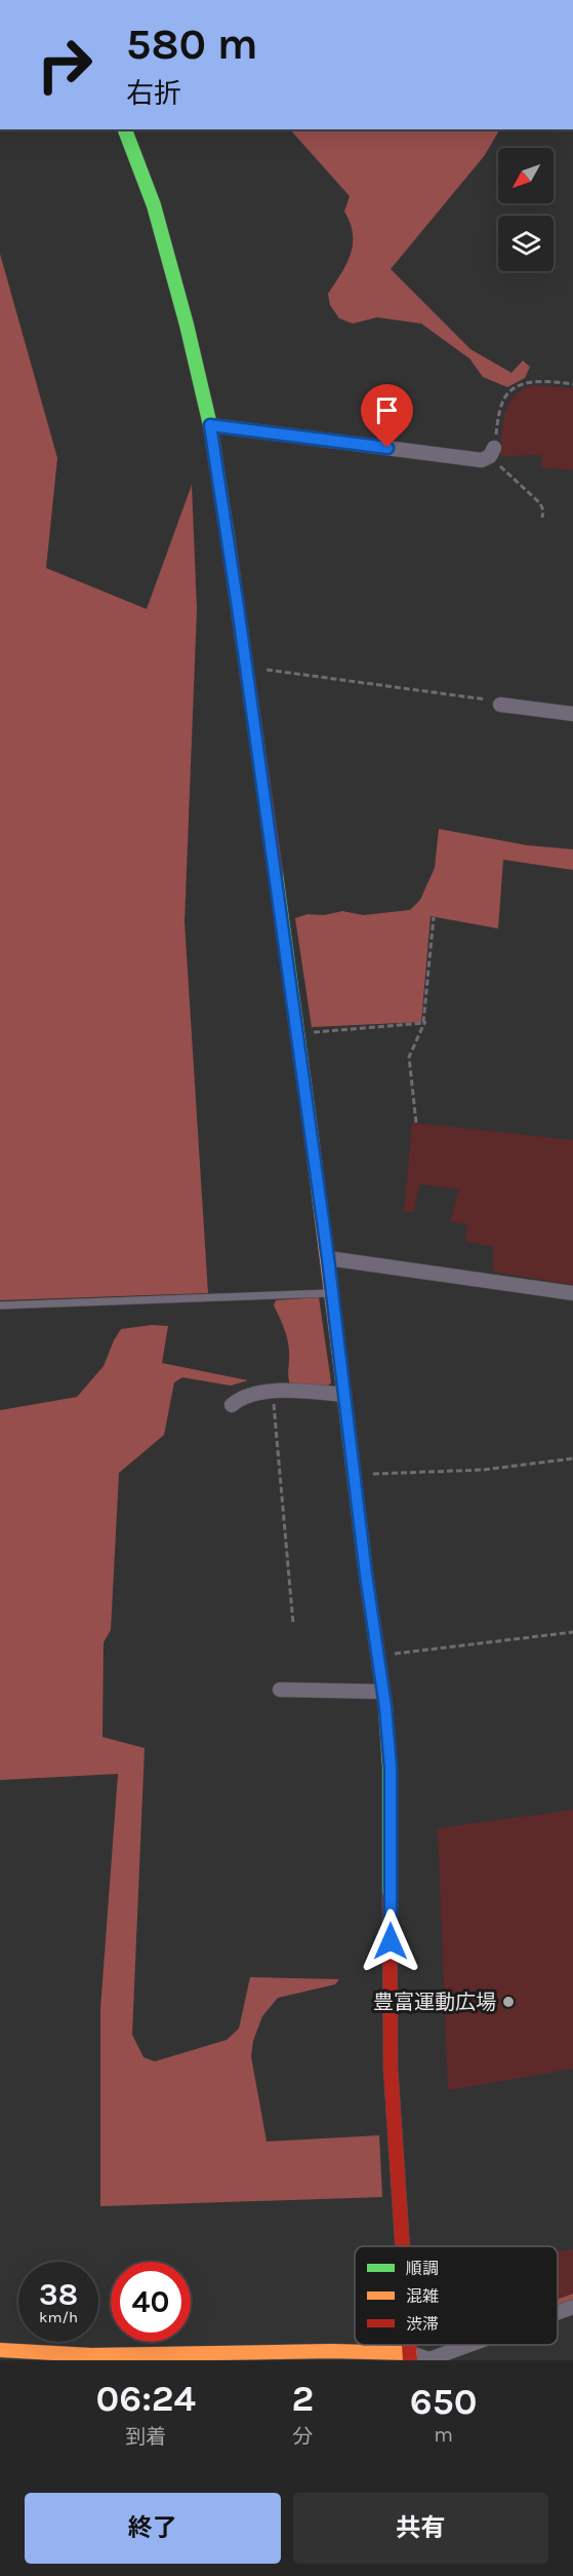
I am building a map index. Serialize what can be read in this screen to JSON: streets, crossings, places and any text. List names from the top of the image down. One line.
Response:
{"places":["豊富運動広場"],"legend":["順調","混雑","渋滞"],"north":"bottom left","page":{"turn":["580 m","右折"],"speed":"38 km/h","limit":"40","eta":["06:24","到着","2","分","650","m"],"buttons":["終了","共有"]}}
